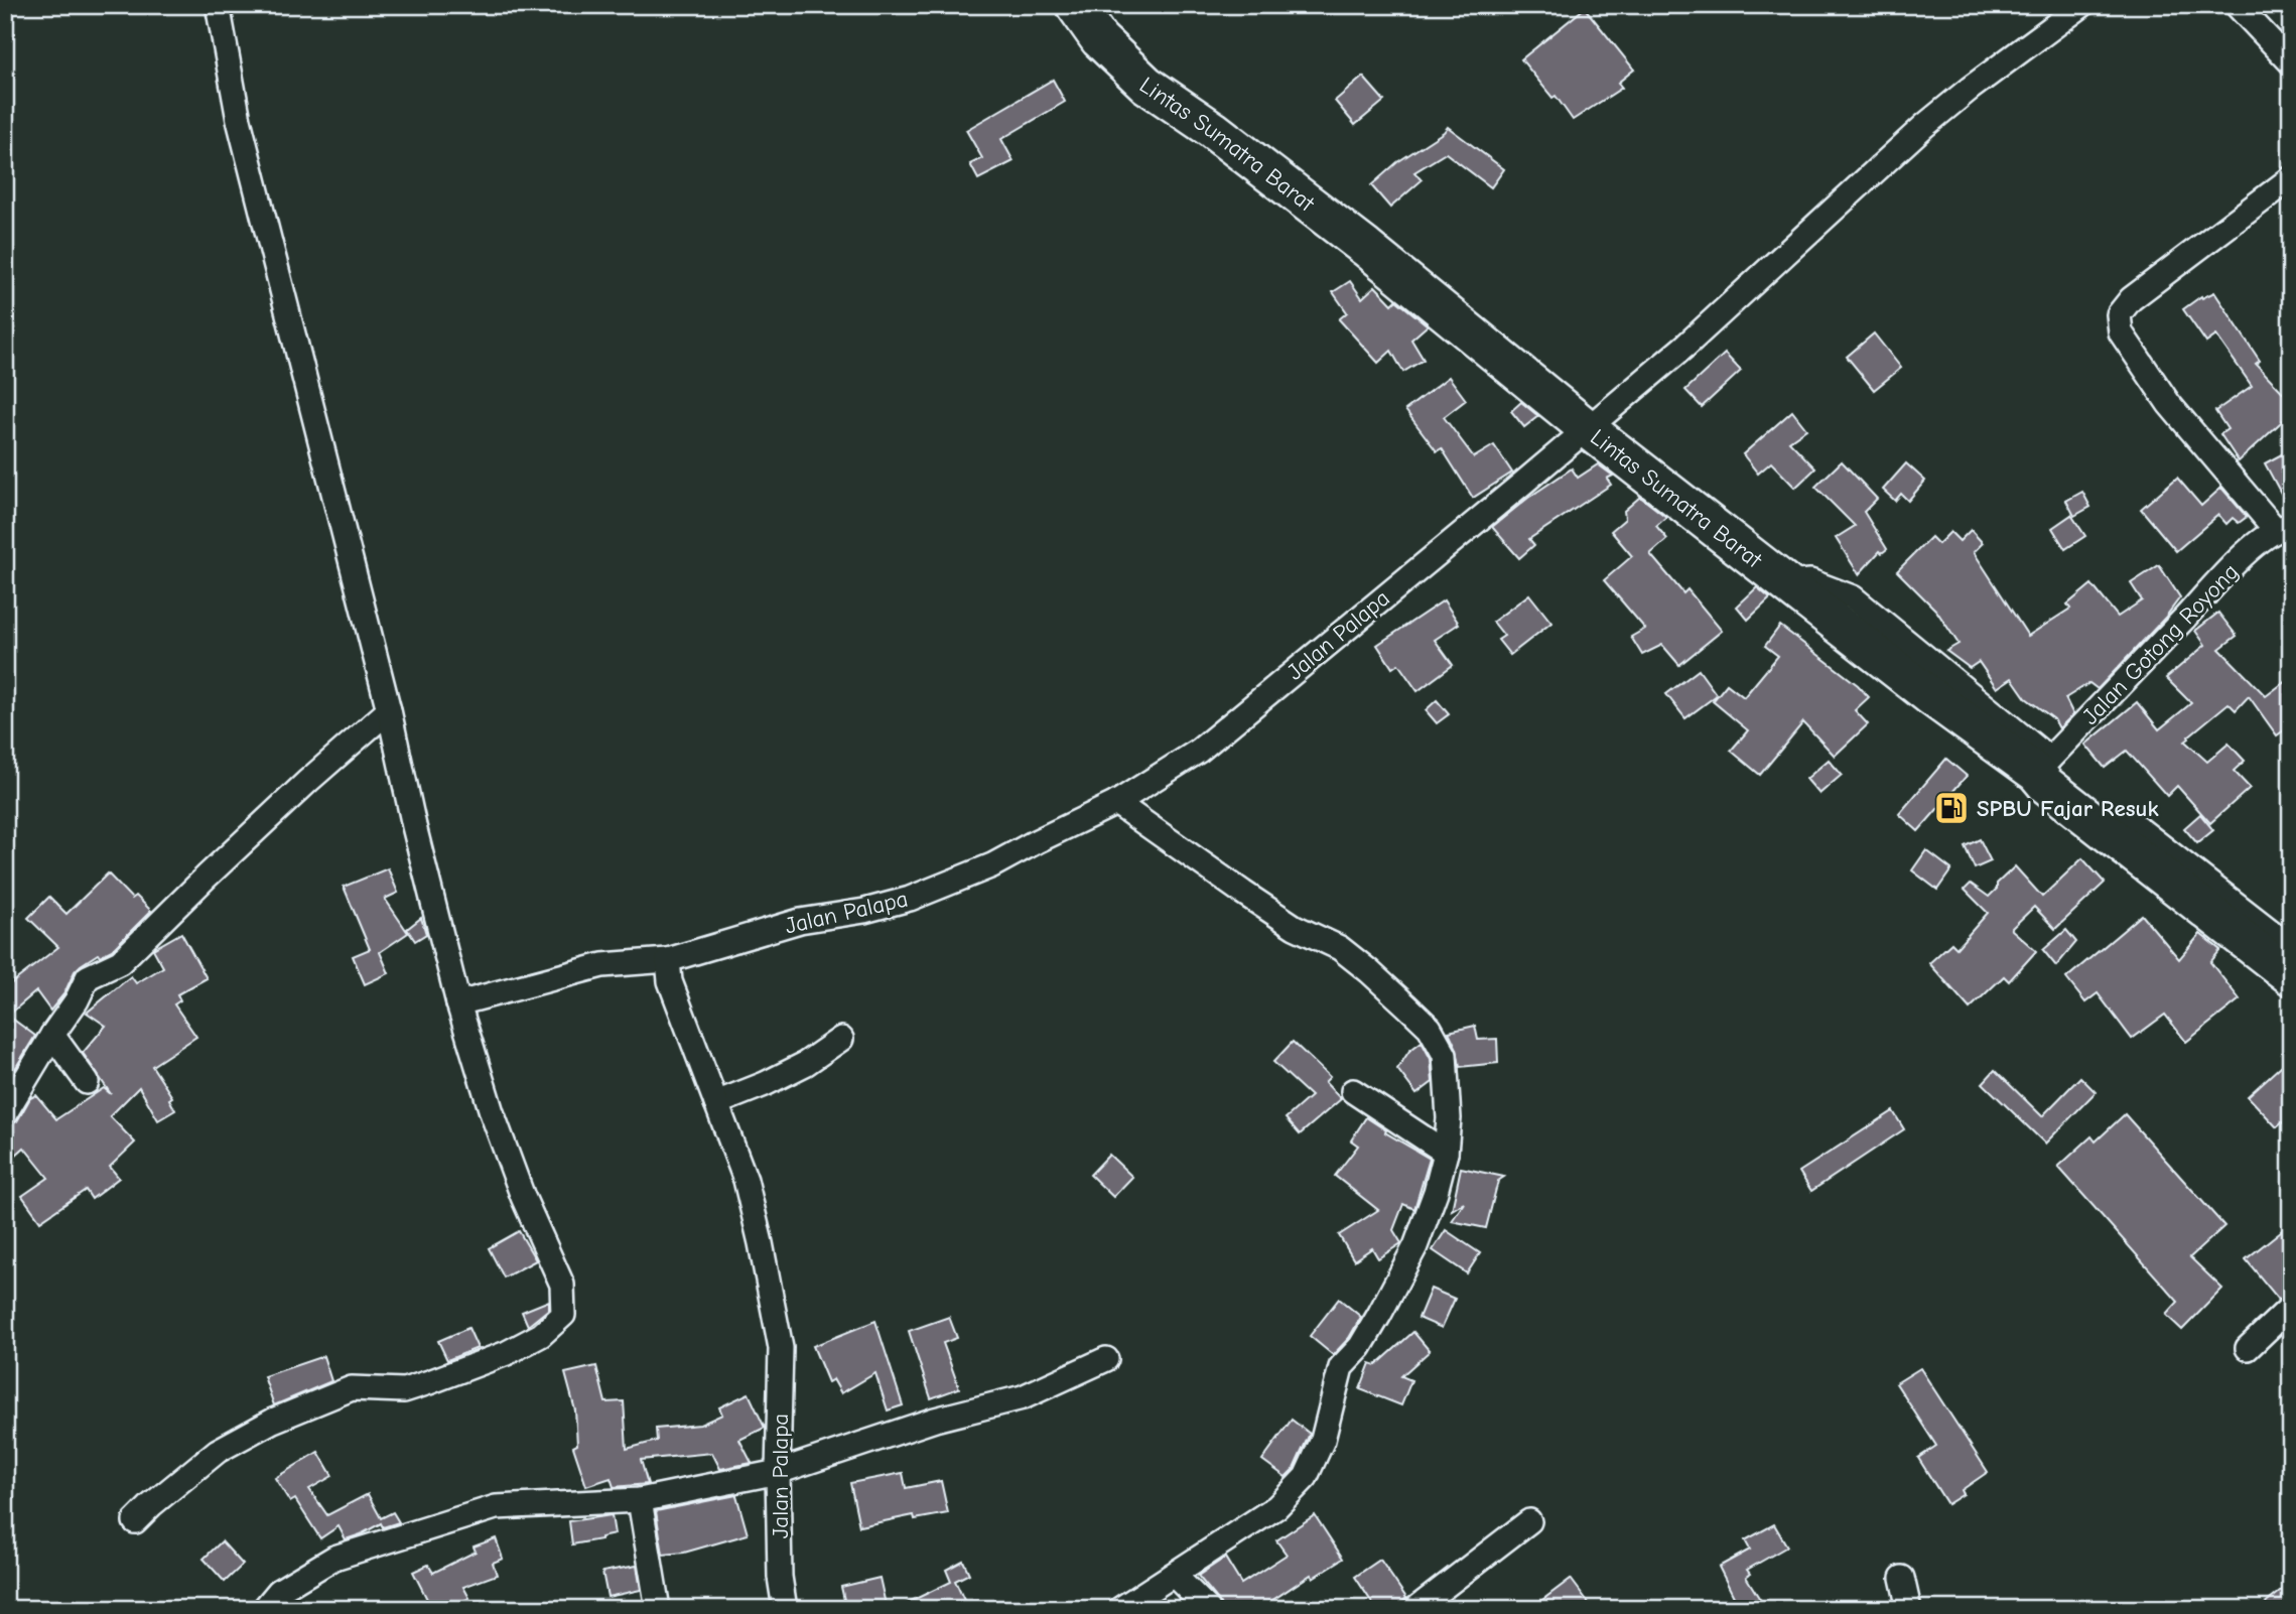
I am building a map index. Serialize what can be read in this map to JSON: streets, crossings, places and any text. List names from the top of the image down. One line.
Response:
{"streets":{"highway":["Lintas Sumatra Barat"],"street":["Jalan Palapa","Jalan Gotong Royong"]},"crossings":[["Lintas Sumatra Barat","Jalan Palapa"],["Lintas Sumatra Barat","Jalan Gotong Royong"]],"places":{"fuel station":["SPBU Fajar Resuk"]}}
